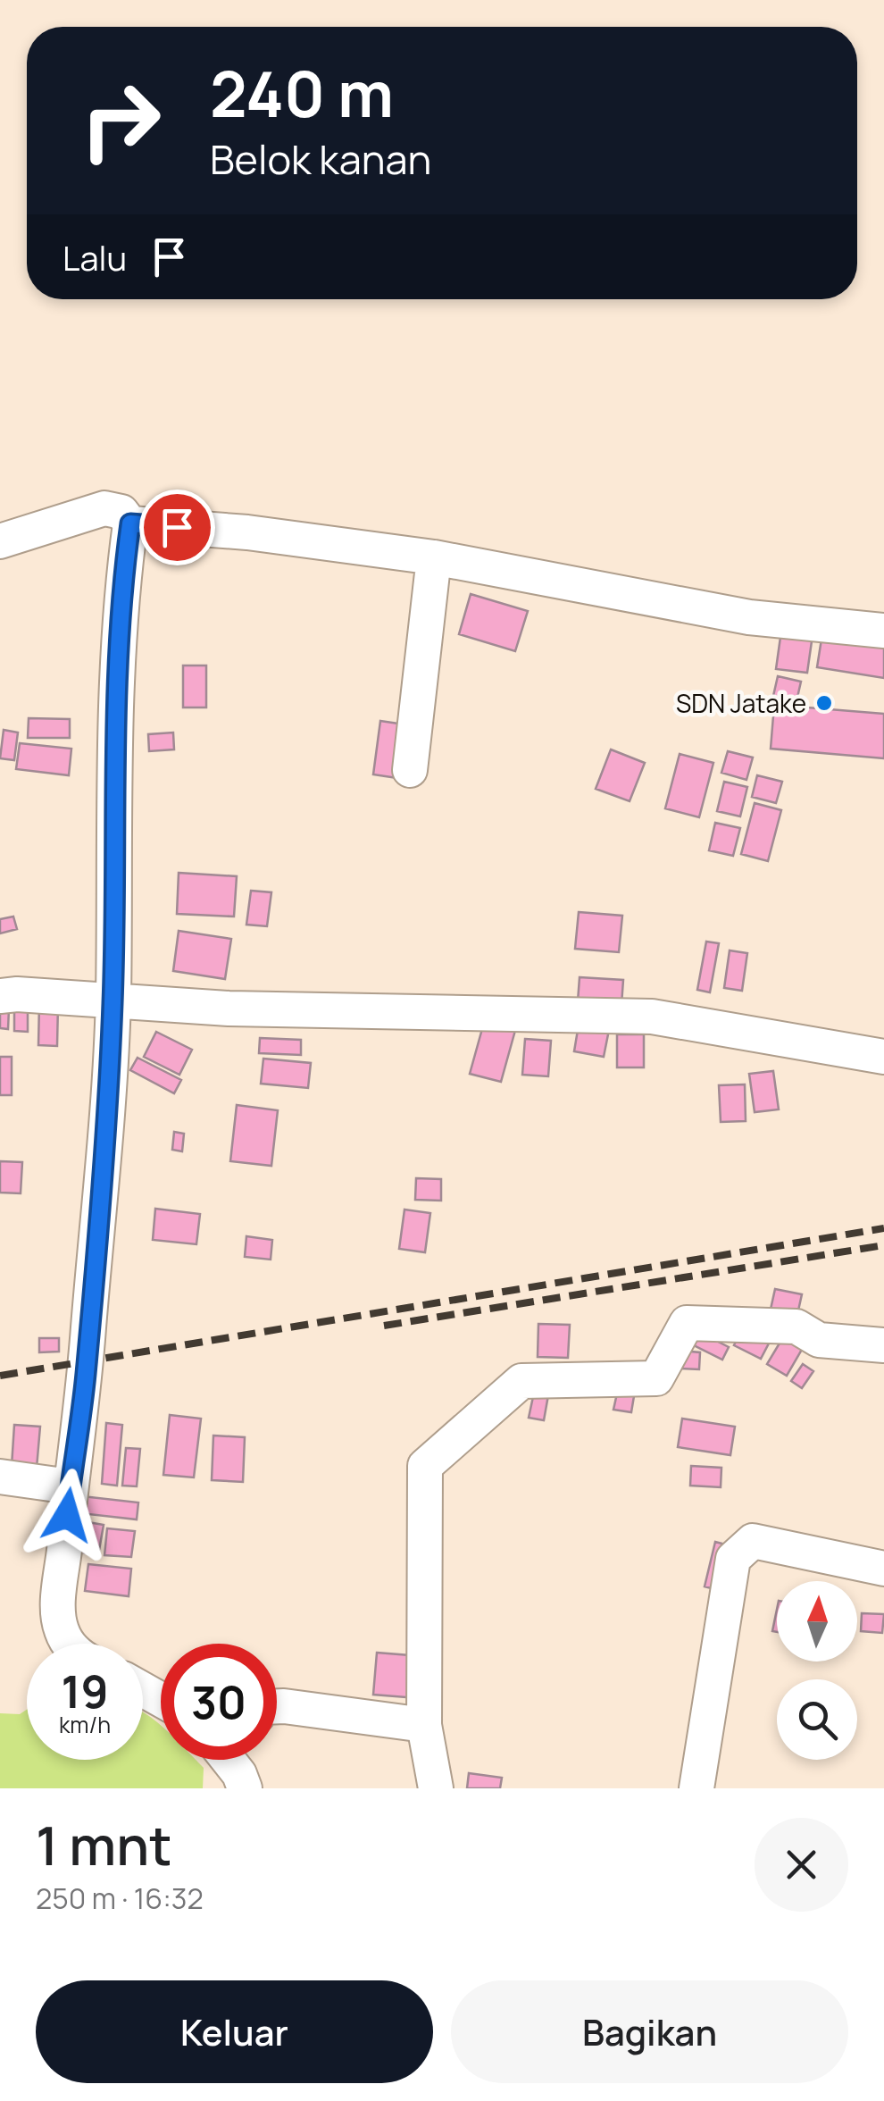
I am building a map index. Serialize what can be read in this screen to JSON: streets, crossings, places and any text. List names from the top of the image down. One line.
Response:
{"places":["SDN Jatake"],"north":"top","page":{"turn":["240 m","Belok kanan"],"then":"Lalu","speed":"19 km/h","limit":"30","heading":["1 mnt","250 m · 16:32"],"buttons":["Keluar","Bagikan"]}}
